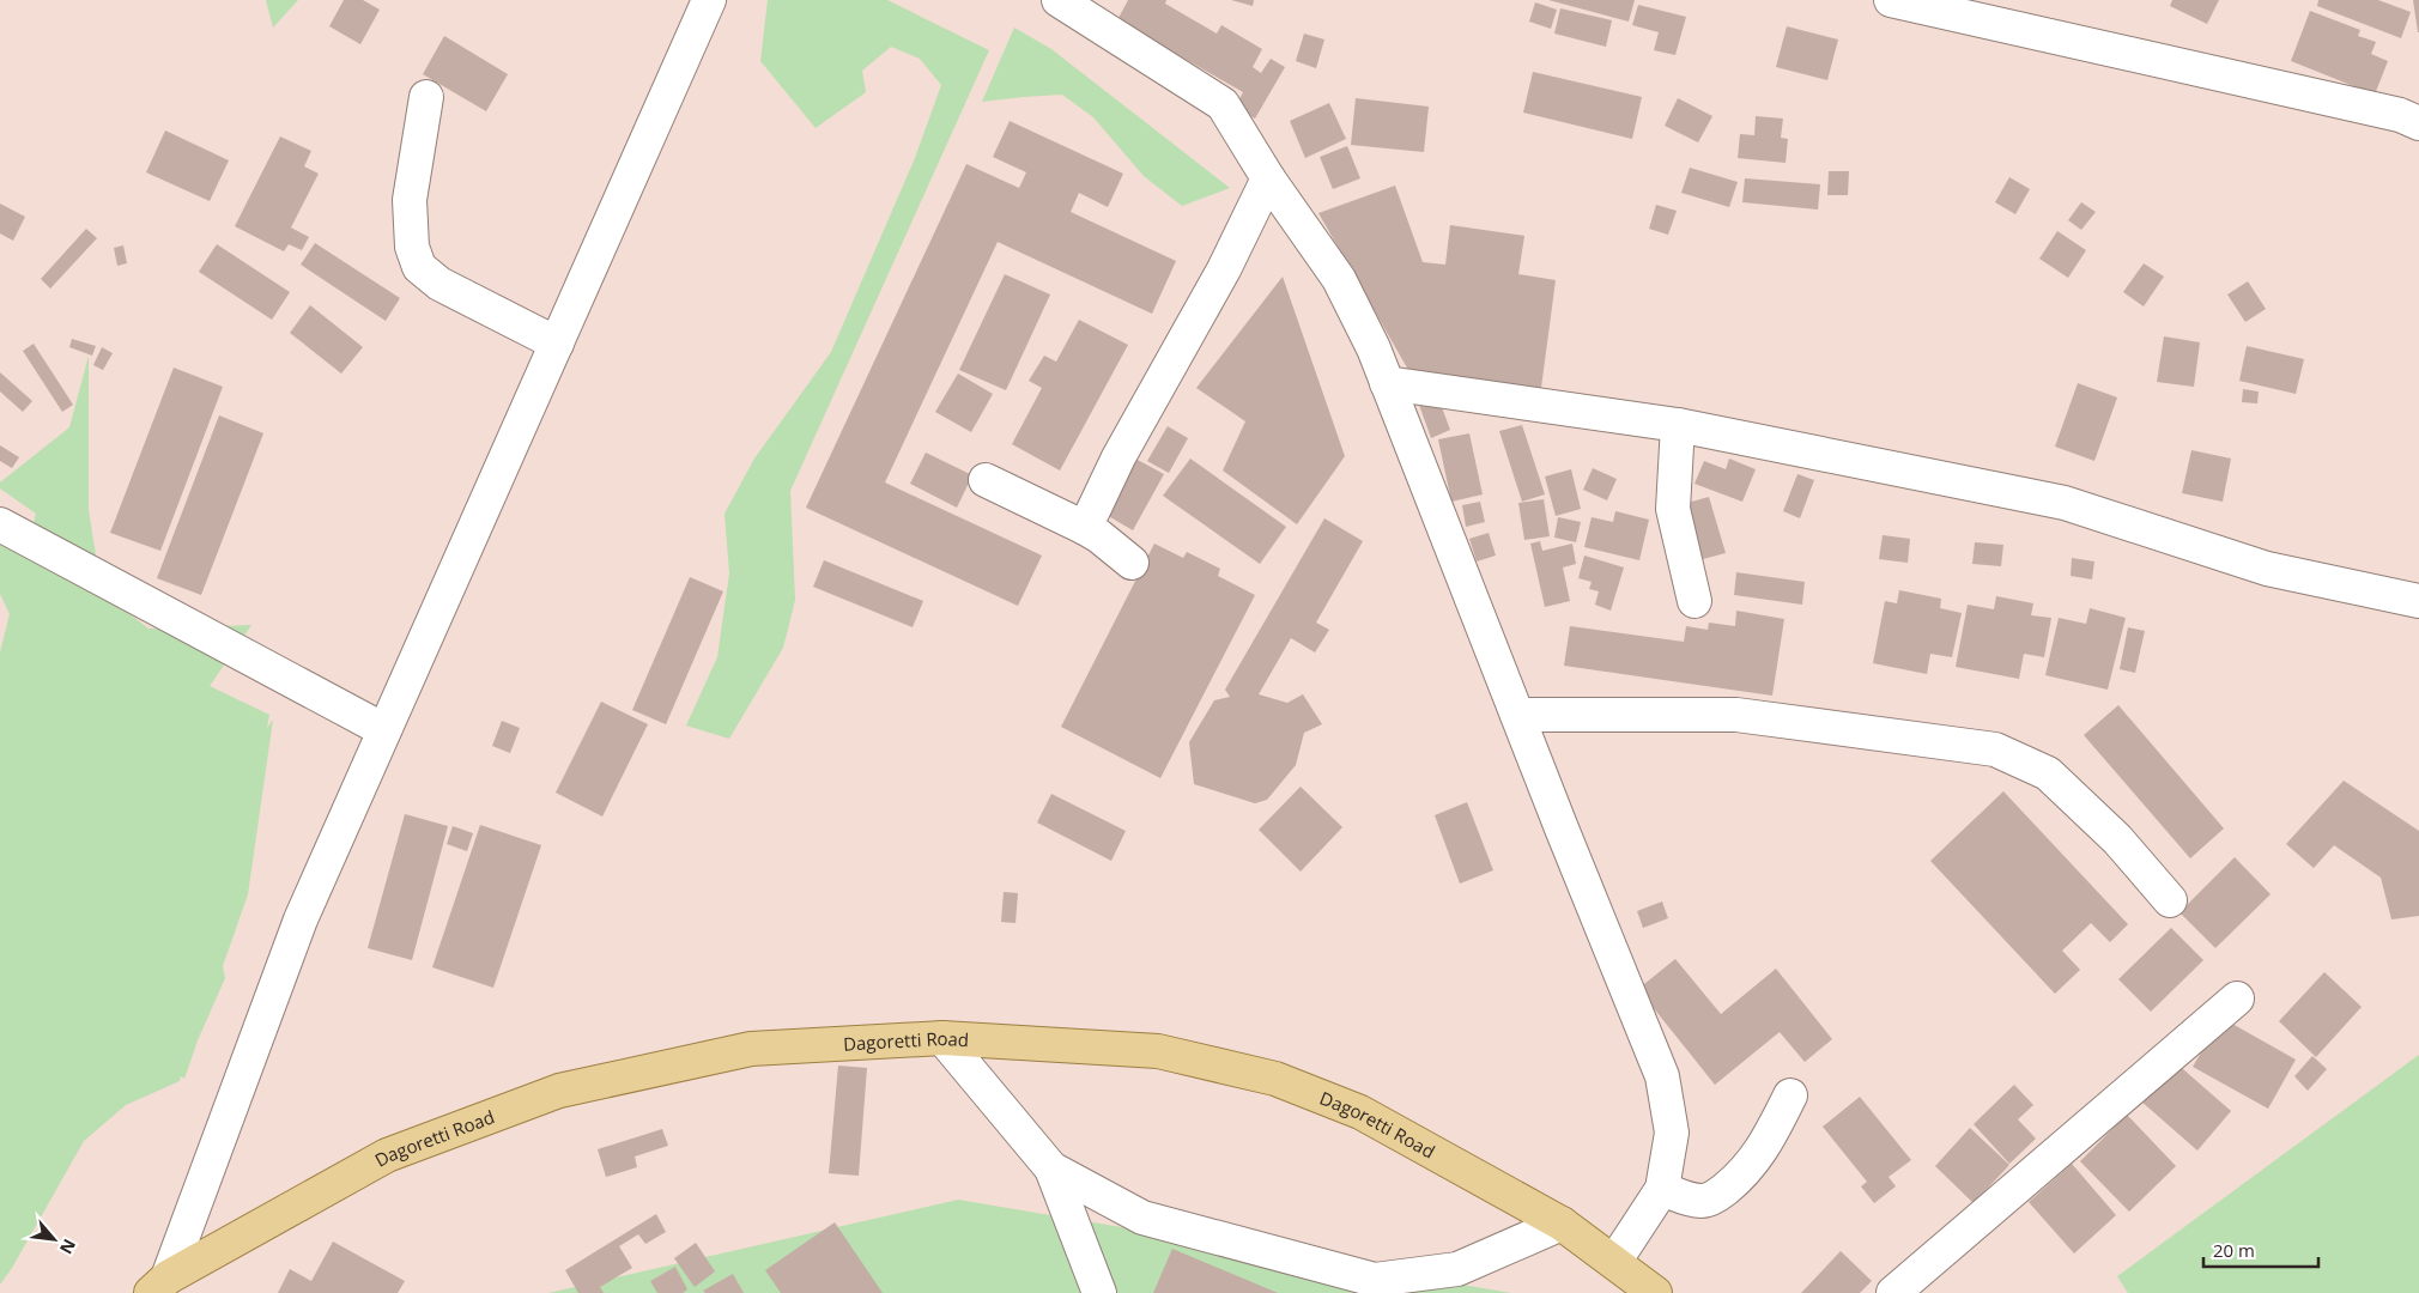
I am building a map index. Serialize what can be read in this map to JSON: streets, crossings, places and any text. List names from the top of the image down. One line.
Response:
{"streets":{"main road":["Dagoretti Road"]},"scale_bar":"20 m","north":"bottom right"}
